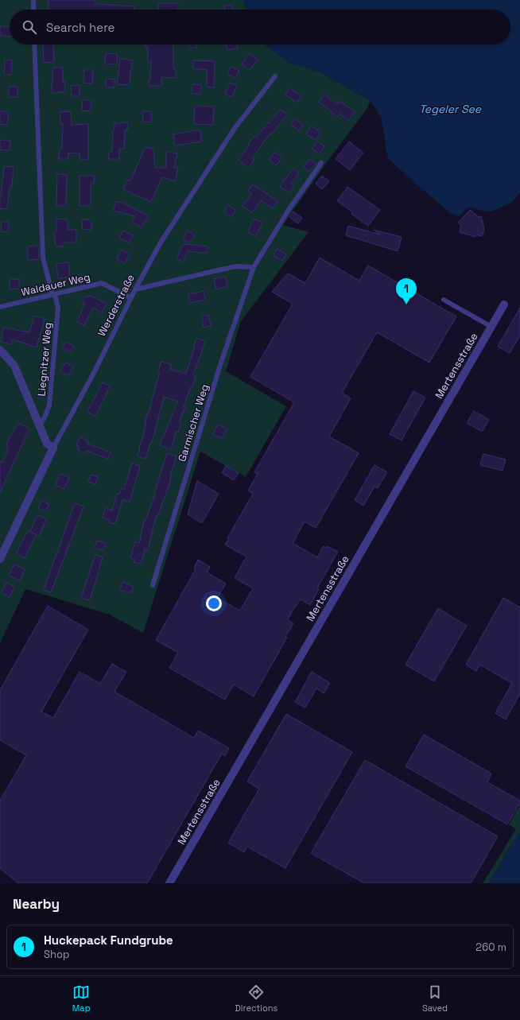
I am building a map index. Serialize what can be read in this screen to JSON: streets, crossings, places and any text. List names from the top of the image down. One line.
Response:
{"streets":{"street":["Werderstraße","Mertensstraße"],"lane":["Waldauer Weg","Liegnitzer Weg","Garmischer Weg"]},"crossings":[["Waldauer Weg","Werderstraße"],["Waldauer Weg","Liegnitzer Weg"]],"water":["Tegeler See"],"page":{"search":"Search here","pins":"1","heading":"Nearby","list":[{"mark":"1","name":"Huckepack Fundgrube","note":"Shop","value":"260 m"}],"nav":["Map","Directions","Saved"]}}
